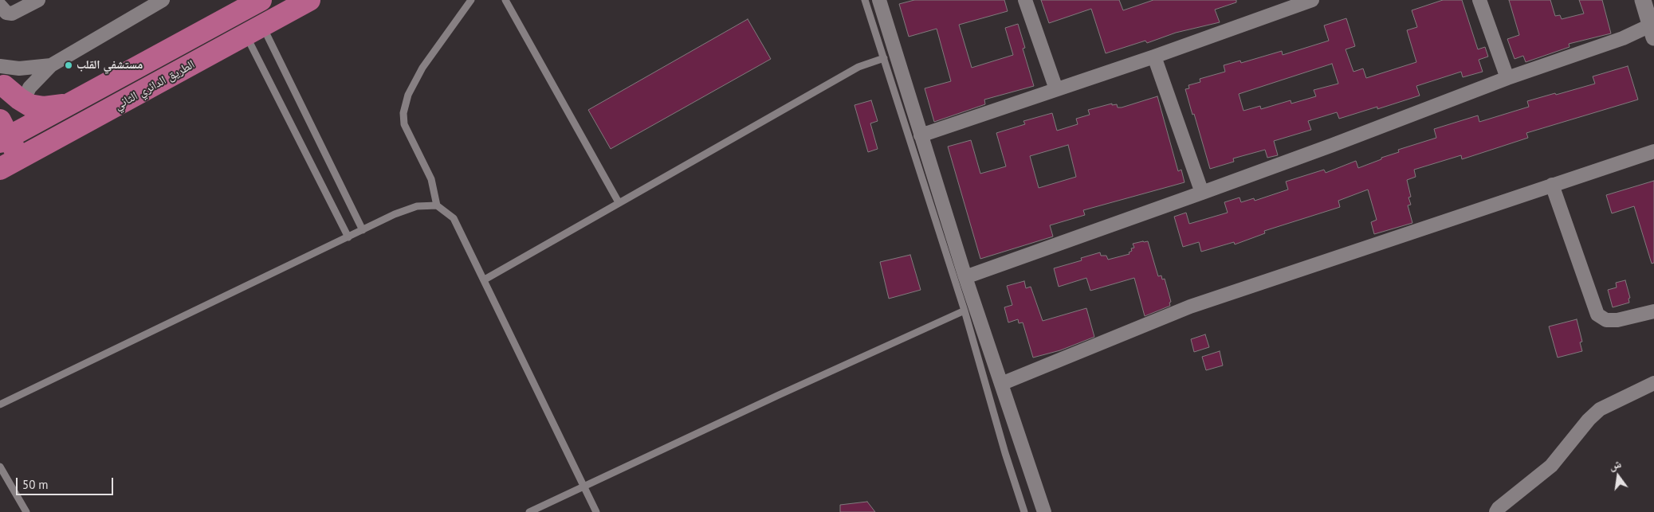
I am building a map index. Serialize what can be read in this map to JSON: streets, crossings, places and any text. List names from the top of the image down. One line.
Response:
{"streets":{"highway":["الطريق الدائري الثاني"]},"places":["مستشفي القلب"],"scale_bar":"50 m","north":"top"}
